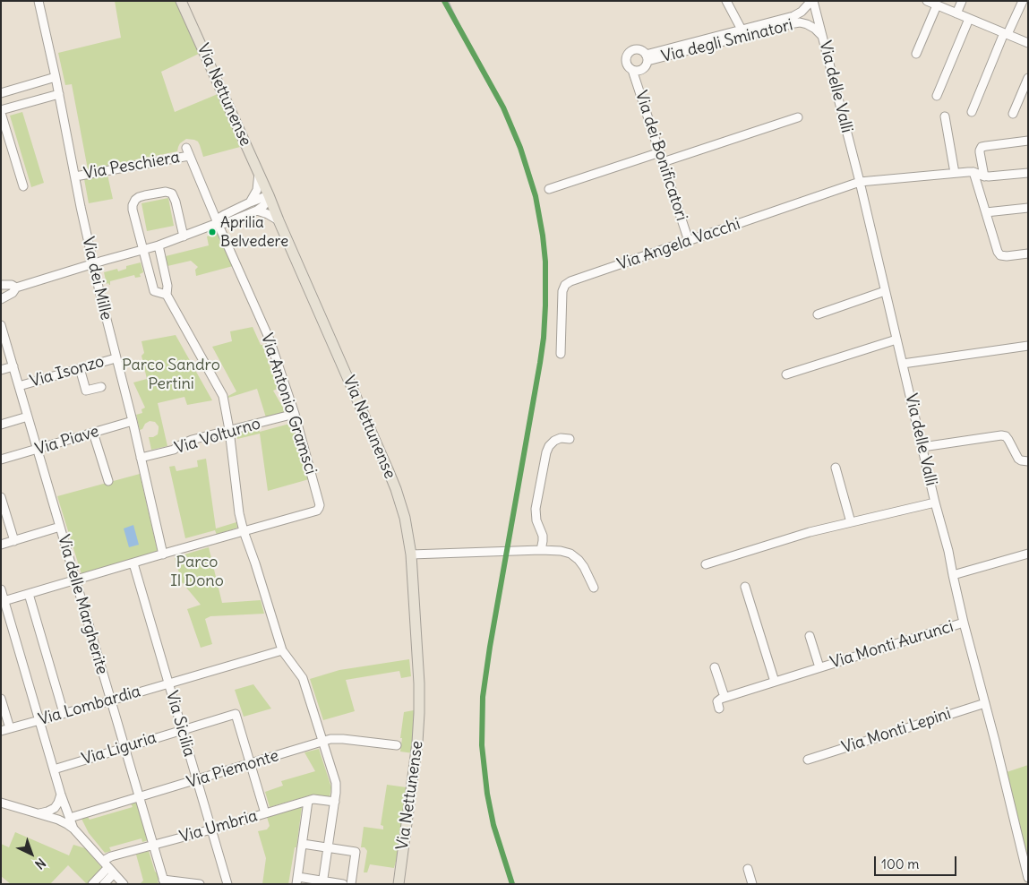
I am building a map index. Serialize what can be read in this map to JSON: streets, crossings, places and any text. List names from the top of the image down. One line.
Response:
{"streets":{"main road":["Via Nettunense"],"street":["Via degli Sminatori","Via delle Valli","Via dei Bonificatori","Via Peschiera","Via Angela Vacchi","Via dei Mille","Via Isonzo","Via Antonio Gramsci","Via Volturno","Via Piave","Via delle Margherite","Via Monti Aurunci","Via Lombardia","Via Sicilia","Via Monti Lepini","Via Liguria","Via Piemonte","Via Umbria"]},"crossings":[["Via degli Sminatori","Via delle Valli"],["Via degli Sminatori","Via dei Bonificatori"],["Via delle Valli","Via Angela Vacchi"],["Via delle Valli","Via Monti Aurunci"],["Via delle Valli","Via Monti Lepini"],["Via dei Bonificatori","Via Angela Vacchi"],["Via Peschiera","Via dei Mille"],["Via Peschiera","Via Antonio Gramsci"],["Via dei Mille","Via Isonzo"],["Via dei Mille","Via Volturno"],["Via dei Mille","Via Piave"],["Via Isonzo","Via delle Margherite"],["Via Antonio Gramsci","Via Volturno"],["Via Piave","Via delle Margherite"],["Via delle Margherite","Via Lombardia"],["Via delle Margherite","Via Liguria"],["Via delle Margherite","Via Piemonte"],["Via delle Margherite","Via Umbria"],["Via Lombardia","Via Sicilia"],["Via Sicilia","Via Liguria"],["Via Sicilia","Via Piemonte"],["Via Sicilia","Via Umbria"],["Via Liguria","Via Piemonte"]],"parks":["Parco Sandro Pertini","Parco Il Dono"],"places":["Aprilia Belvedere"],"scale_bar":"100 m","north":"bottom right"}
